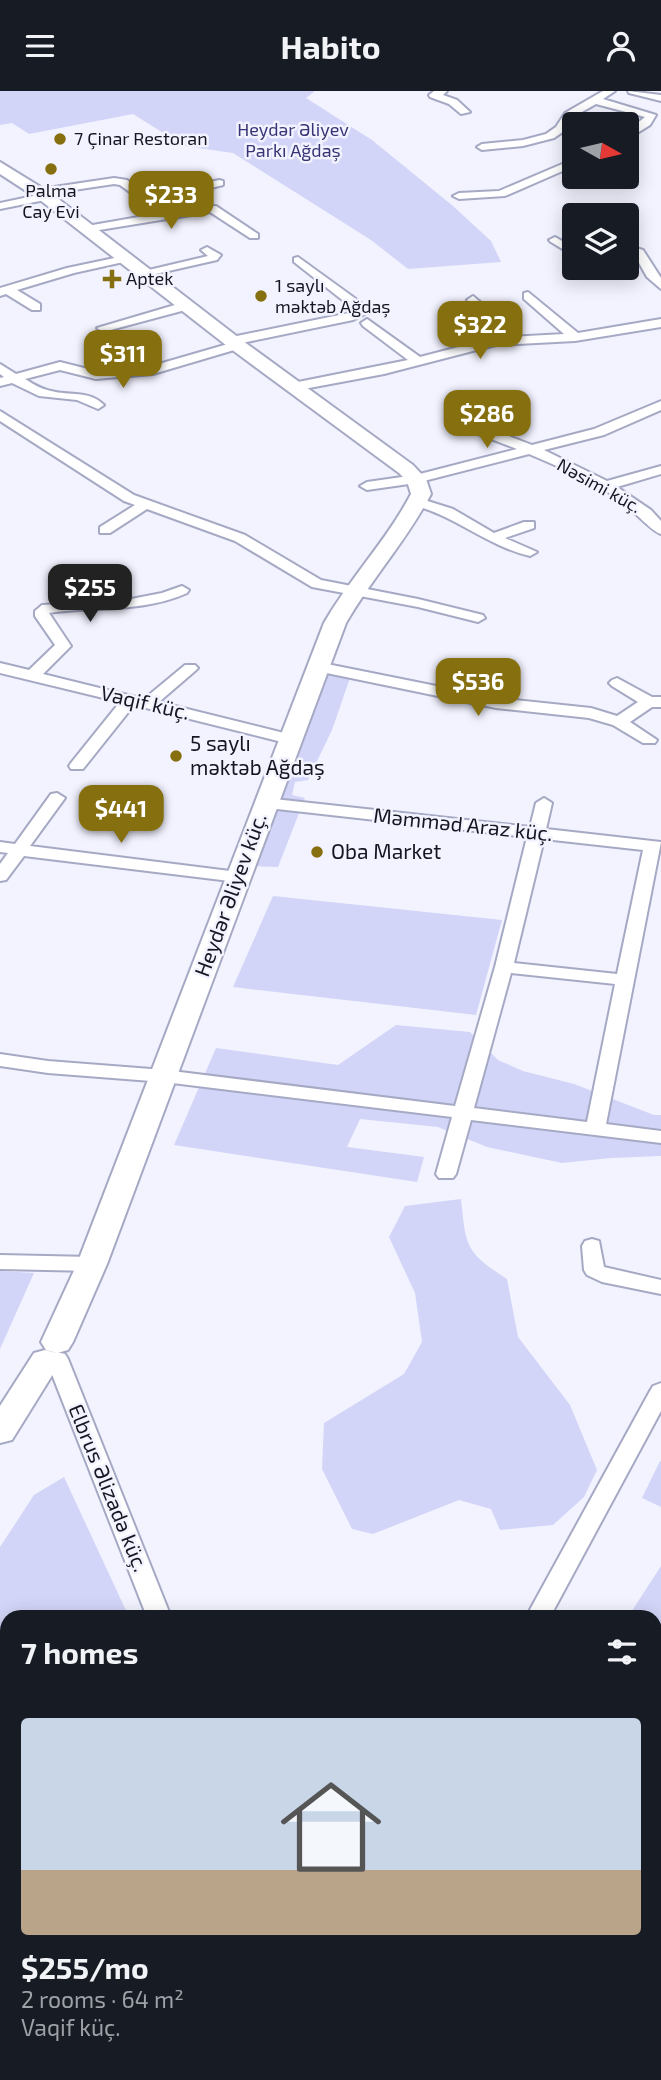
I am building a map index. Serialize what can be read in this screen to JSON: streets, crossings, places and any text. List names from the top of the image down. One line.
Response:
{"streets":{"main road":["Heydər Əliyev küç."],"street":["Nəsimi küç.","Vaqif küç.","Məmməd Araz küç.","Elbrus Əlizadə küç."]},"crossings":[["Vaqif küç.","Heydər Əliyev küç."],["Məmməd Araz küç.","Heydər Əliyev küç."],["Heydər Əliyev küç.","Elbrus Əlizadə küç."]],"parks":["Heydər Əliyev Parkı Ağdaş"],"places":{"other":["7 Çinar Restoran","Palma Cay Evi","1 saylı məktəb Ağdaş","5 saylı məktəb Ağdaş","Oba Market"],"health":["Aptek"]},"north":"right","page":{"header":"Habito","price":["$233","$322","$311","$286","$255","$536","$441"],"heading":"7 homes","list":[{"name":"$255/mo","note":"2 rooms · 64 m² · Vaqif küç."}]}}
